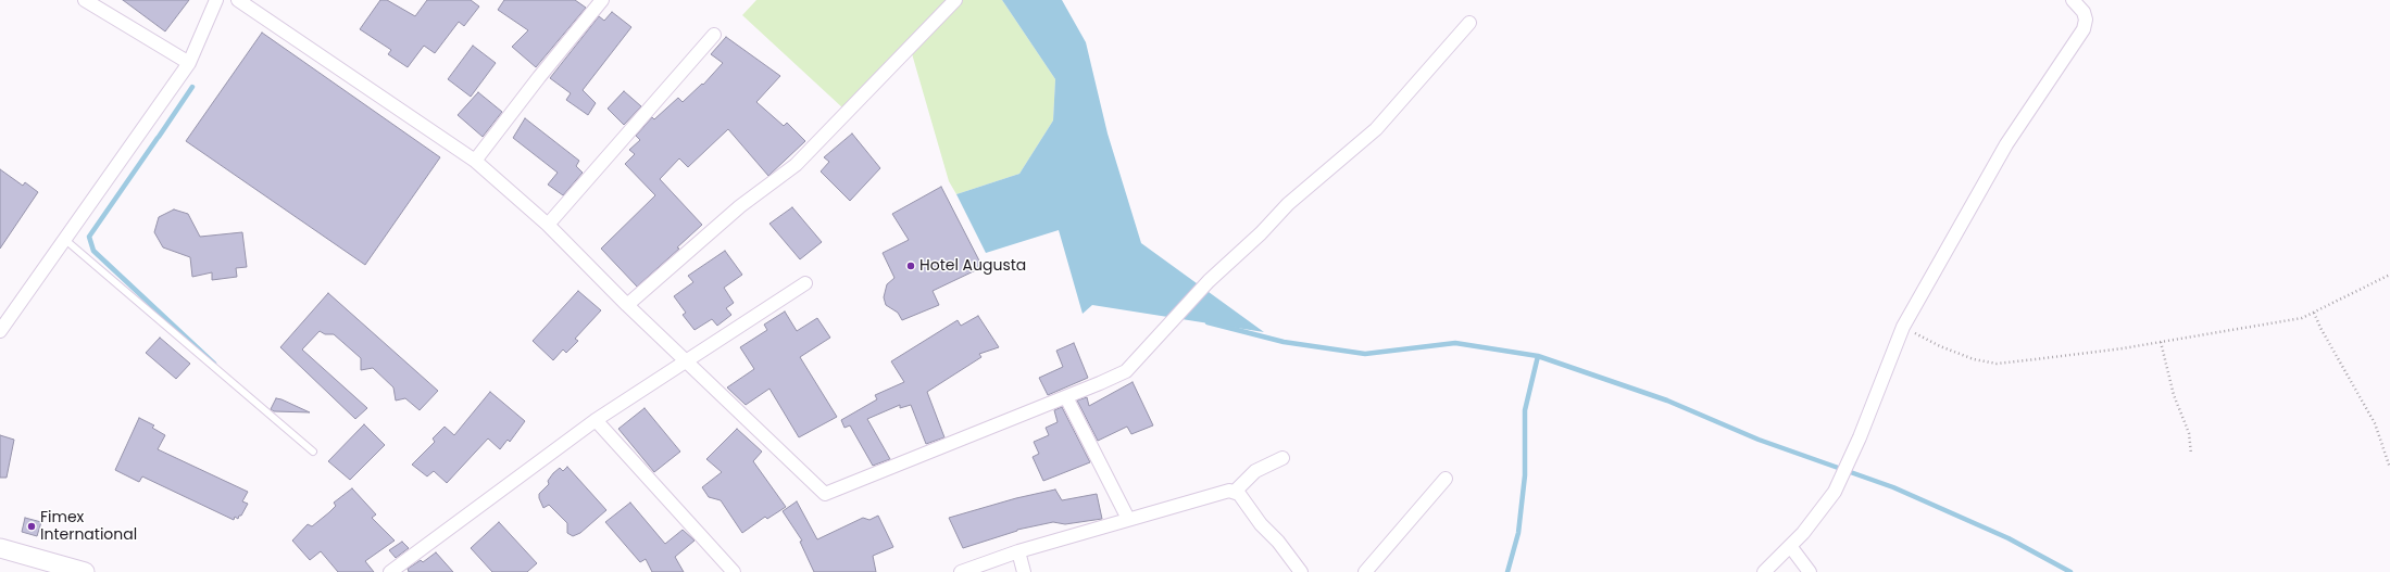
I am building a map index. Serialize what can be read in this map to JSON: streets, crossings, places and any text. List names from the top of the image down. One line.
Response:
{"places":["Hotel Augusta","Fimex International"]}
